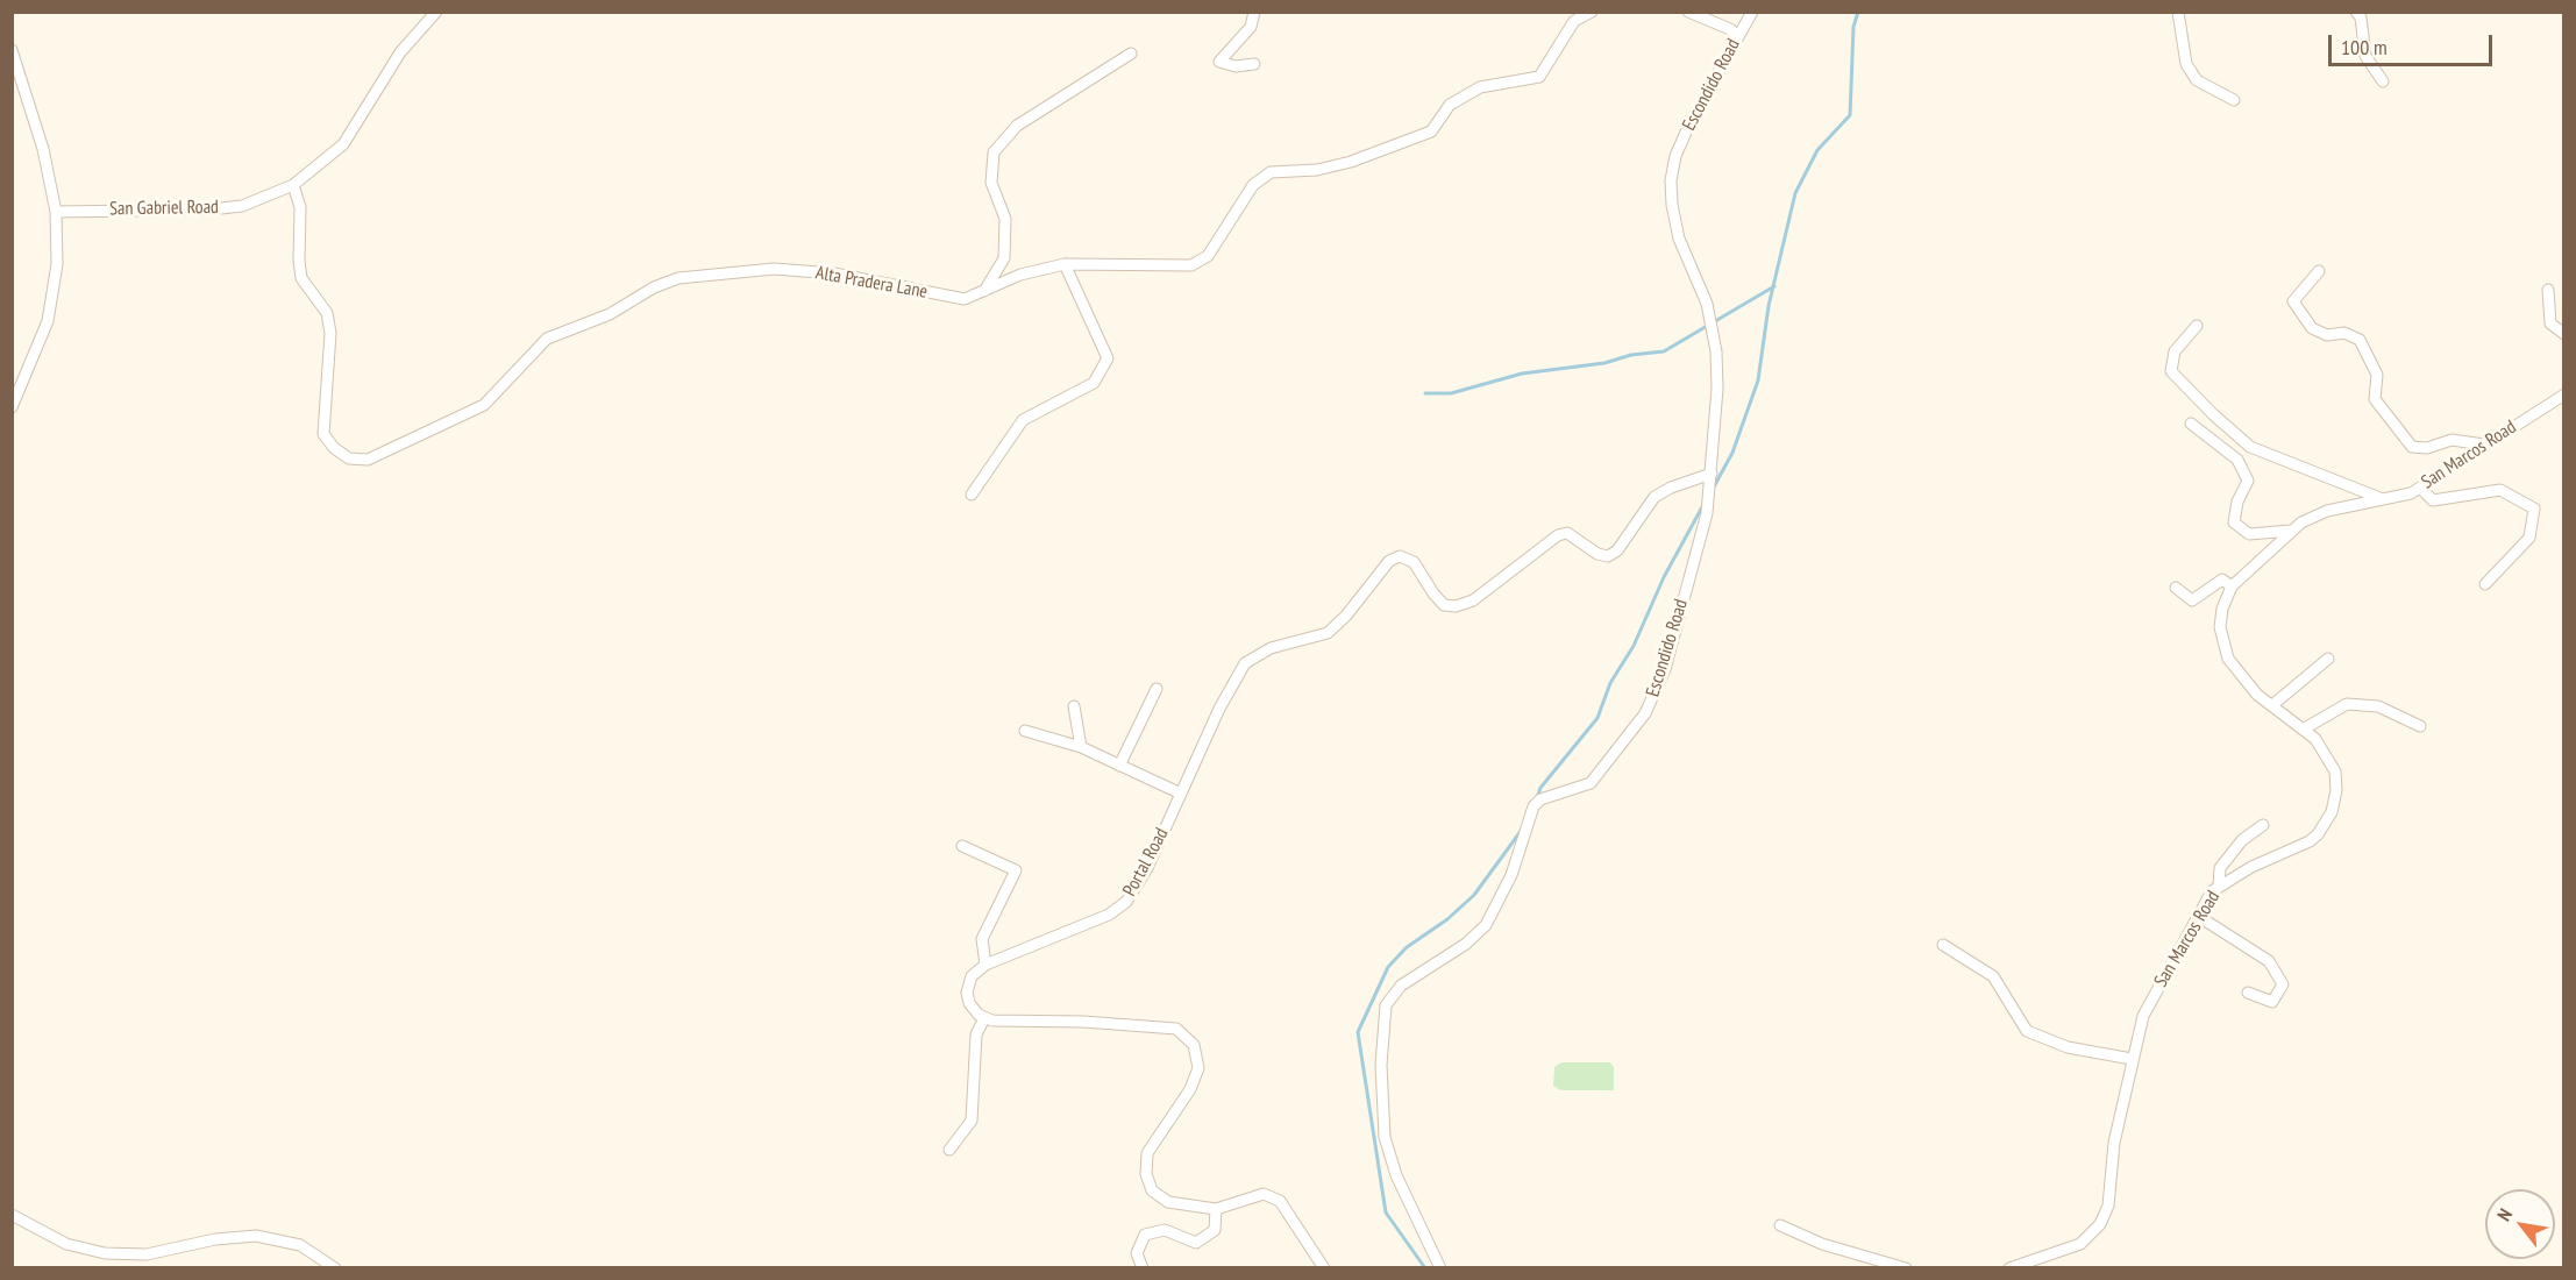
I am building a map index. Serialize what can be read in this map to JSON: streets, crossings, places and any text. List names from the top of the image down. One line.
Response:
{"streets":{"street":["Escondido Road","San Gabriel Road","Alta Pradera Lane","San Marcos Road","Portal Road"]},"crossings":[["Escondido Road","Portal Road"],["San Gabriel Road","Alta Pradera Lane"]],"scale_bar":"100 m","north":"top left"}
